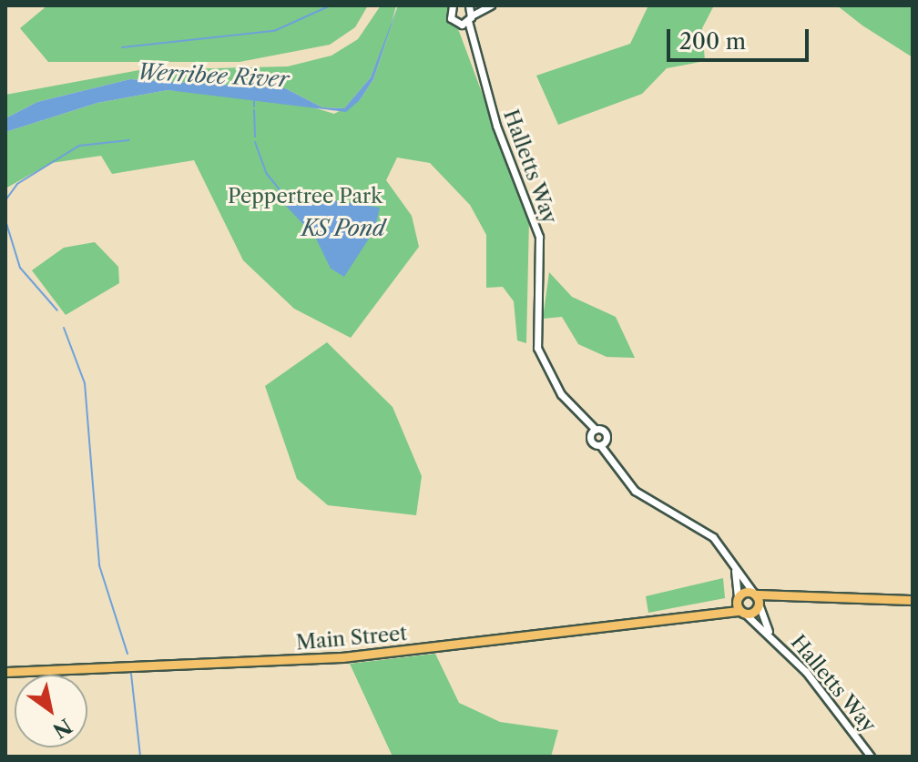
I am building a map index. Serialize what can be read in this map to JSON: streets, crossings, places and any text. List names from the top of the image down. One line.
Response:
{"streets":{"main road":["Main Street"],"street":["Halletts Way"]},"crossings":[["Halletts Way","Main Street"]],"water":["Werribee River","KS Pond"],"parks":["Peppertree Park"],"scale_bar":"200 m","north":"bottom right"}
